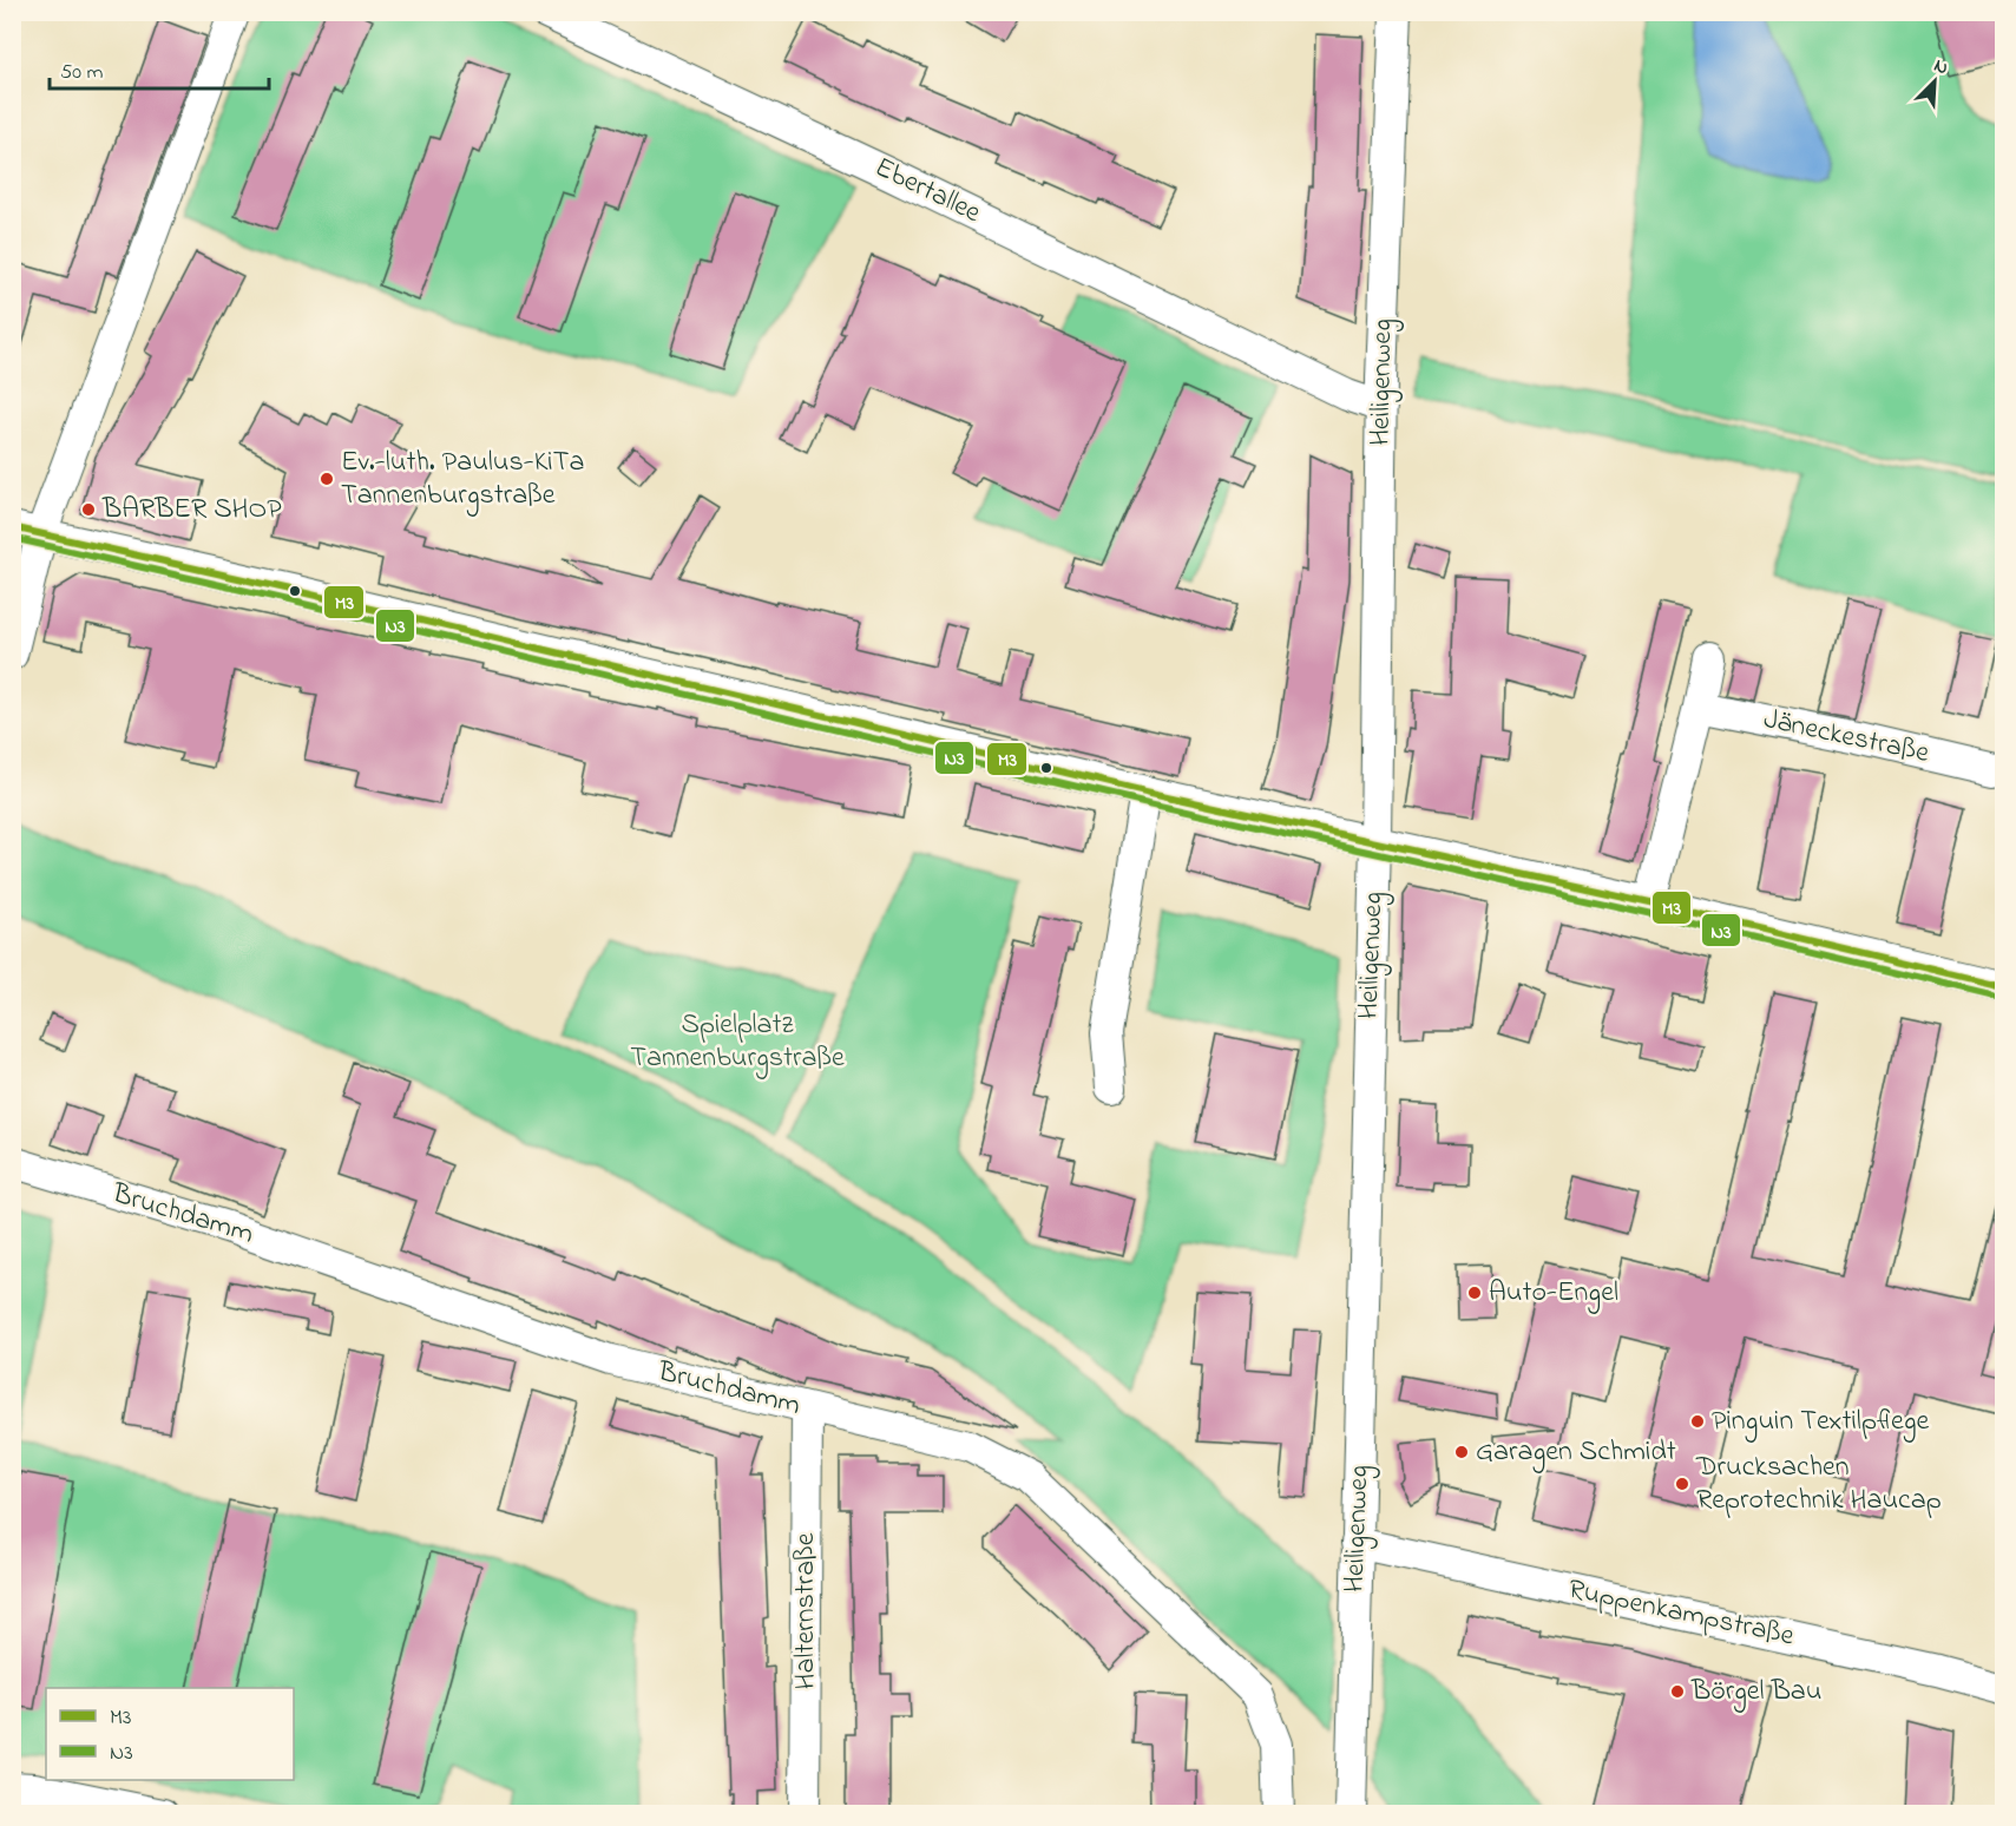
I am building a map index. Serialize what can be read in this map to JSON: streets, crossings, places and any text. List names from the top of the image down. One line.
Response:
{"streets":{"street":["Ebertallee","Heiligenweg","Jäneckestraße","Bruchdamm","Halternstraße","Ruppenkampstraße"]},"crossings":[["Ebertallee","Heiligenweg"],["Heiligenweg","Ruppenkampstraße"],["Bruchdamm","Halternstraße"]],"parks":["Spielplatz Tannenburgstraße"],"places":["Ev.-luth. Paulus-KiTa Tannenburgstraße","BARBER SHOP","Auto-Engel","Pinguin Textilpflege","Garagen Schmidt","Drucksachen Reprotechnik Haucap","Börgel Bau"],"lines":["transit line M3","transit line N3"],"legend":["M3","N3"],"scale_bar":"50 m","north":"top right"}
